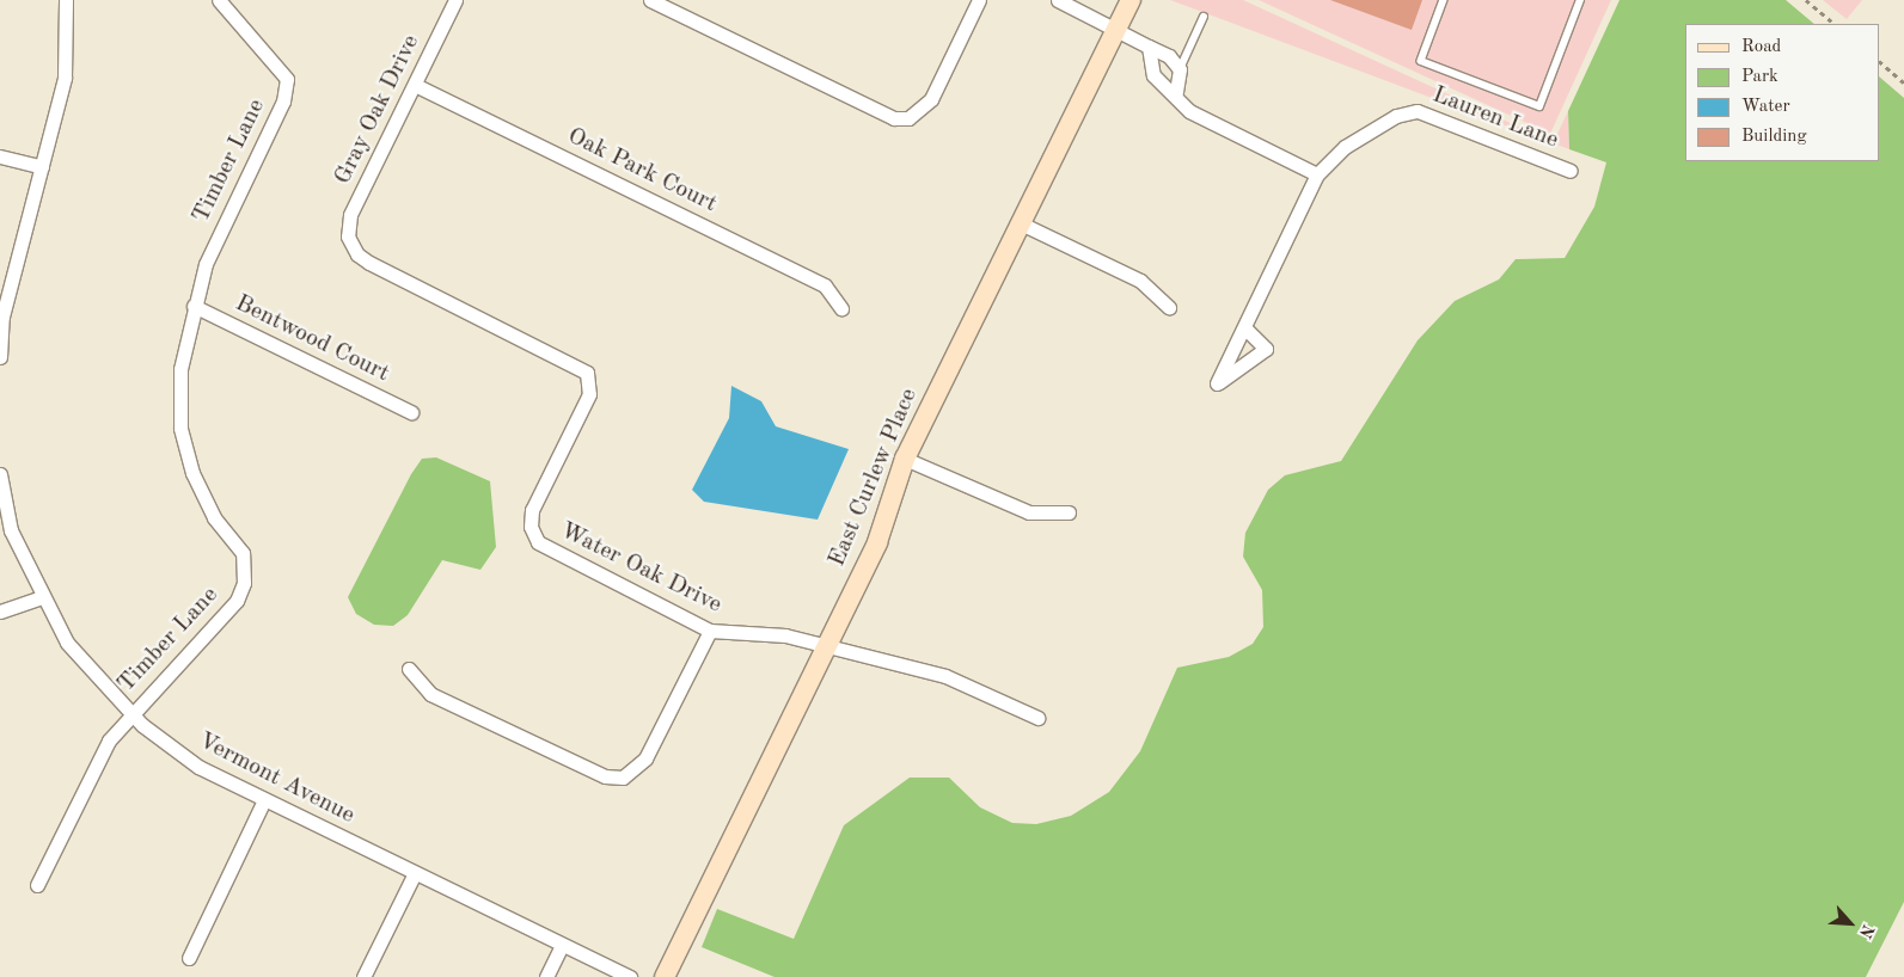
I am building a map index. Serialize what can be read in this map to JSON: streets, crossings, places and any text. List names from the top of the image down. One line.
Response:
{"streets":{"street":["Gray Oak Drive","Lauren Lane","Timber Lane","Oak Park Court","Bentwood Court","East Curlew Place","Water Oak Drive","Vermont Avenue"]},"crossings":[["Gray Oak Drive","Oak Park Court"],["Gray Oak Drive","Water Oak Drive"],["Timber Lane","Bentwood Court"],["Timber Lane","Vermont Avenue"],["East Curlew Place","Water Oak Drive"]],"legend":["Road","Park","Water","Building"],"north":"bottom right"}
